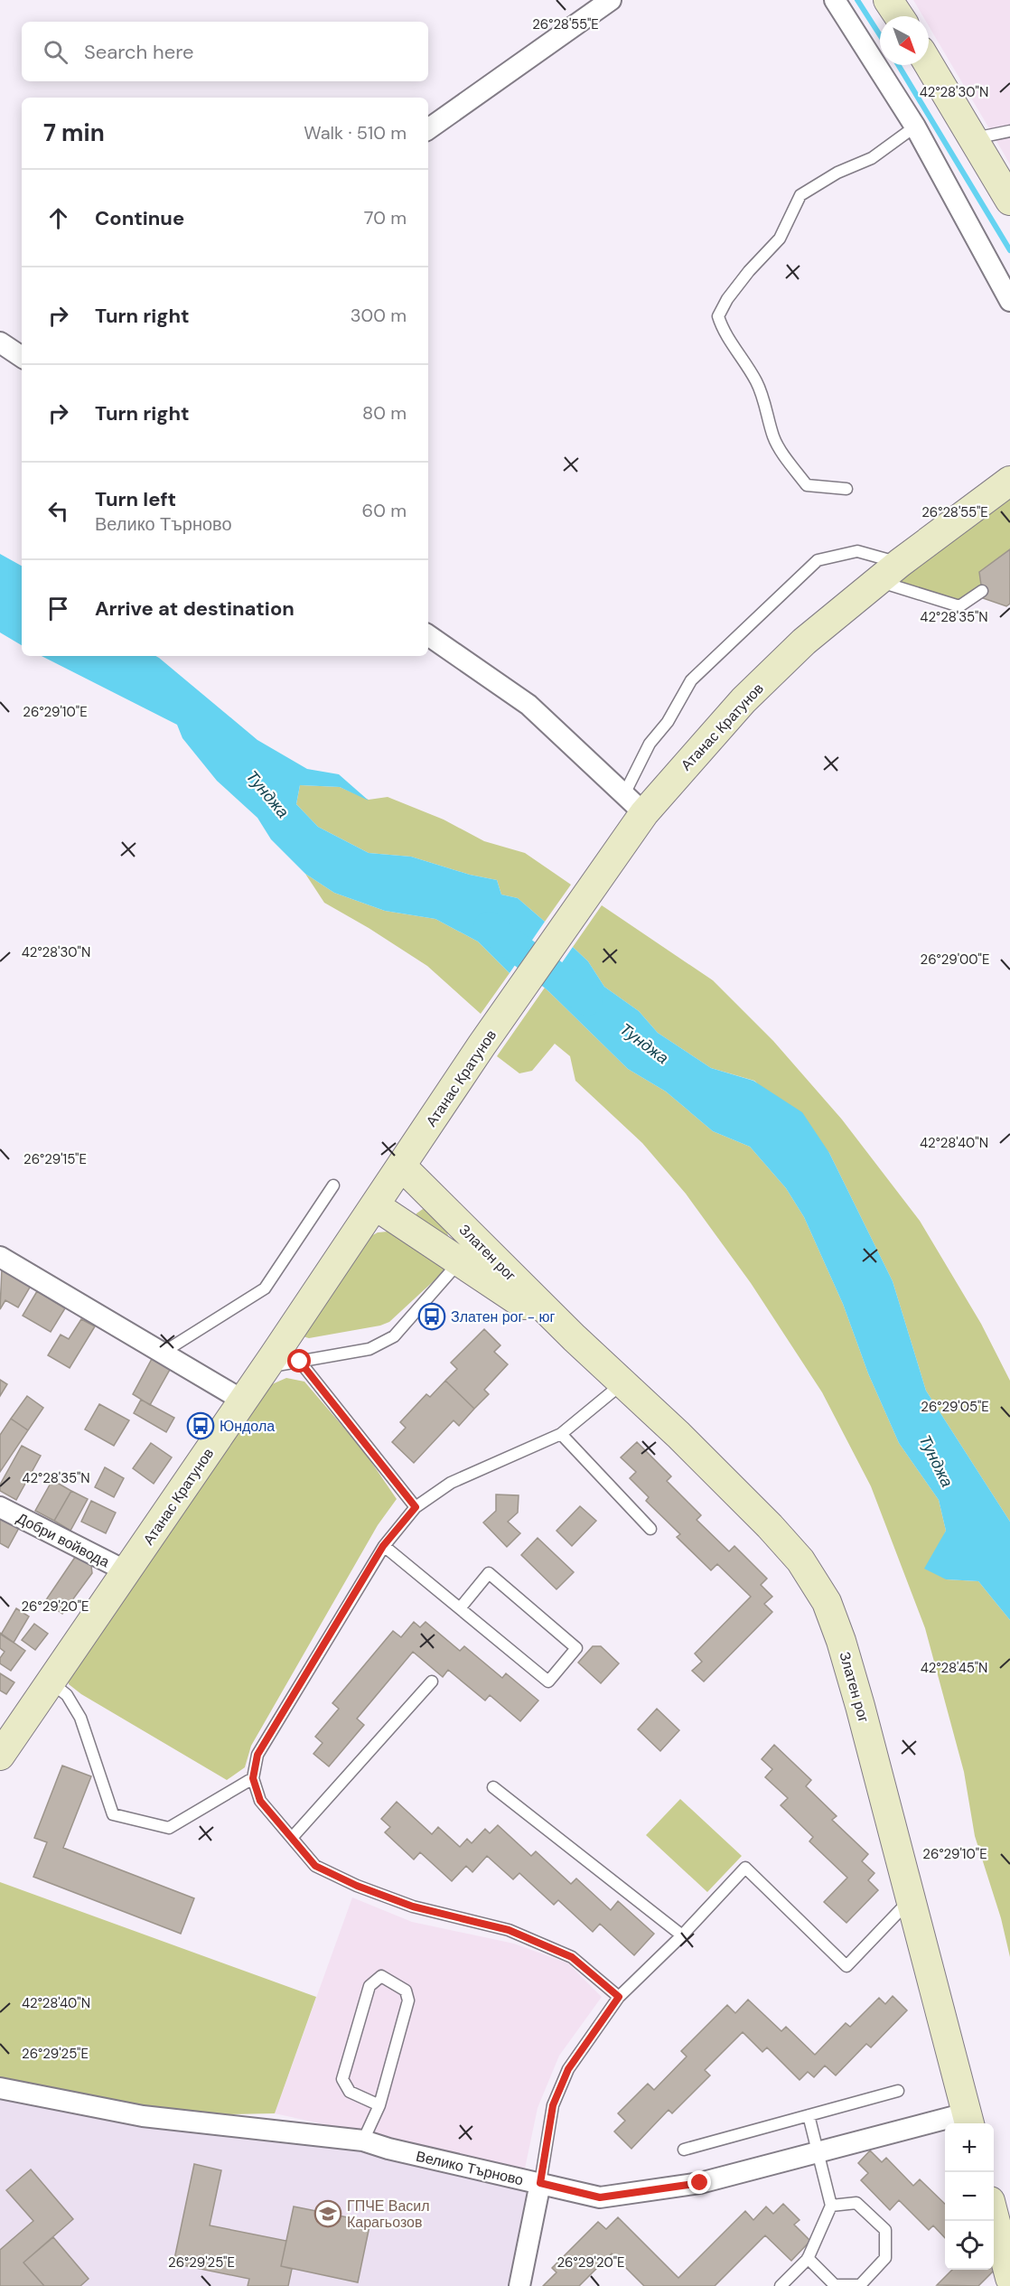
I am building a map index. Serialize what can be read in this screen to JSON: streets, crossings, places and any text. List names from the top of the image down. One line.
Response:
{"streets":{"street":["Атанас Кратунов","Златен рог","Добри войвода","Велико Търново"]},"crossings":[["Атанас Кратунов","Златен рог"],["Атанас Кратунов","Добри войвода"],["Златен рог","Велико Търново"]],"water":["Тунджа"],"places":{"bus stop":["Златен рог - юг","Юндола"],"school or university":["ГПЧЕ Васил Карагьозов"]},"north":"bottom right","page":{"search":"Search here","heading":["7 min","Walk · 510 m"],"list":[["Continue","70 m"],["Turn right","300 m"],["Turn right","80 m"],["Turn left","Велико Търново","60 m"],"Arrive at destination"],"map_buttons":["+","−"]},"coordinates":["26°28'55\"E","42°28'30\"N","42°28'35\"N","26°29'10\"E","26°29'00\"E","42°28'40\"N","26°29'15\"E","26°29'05\"E","26°29'20\"E","42°28'45\"N","26°29'25\"E"]}
